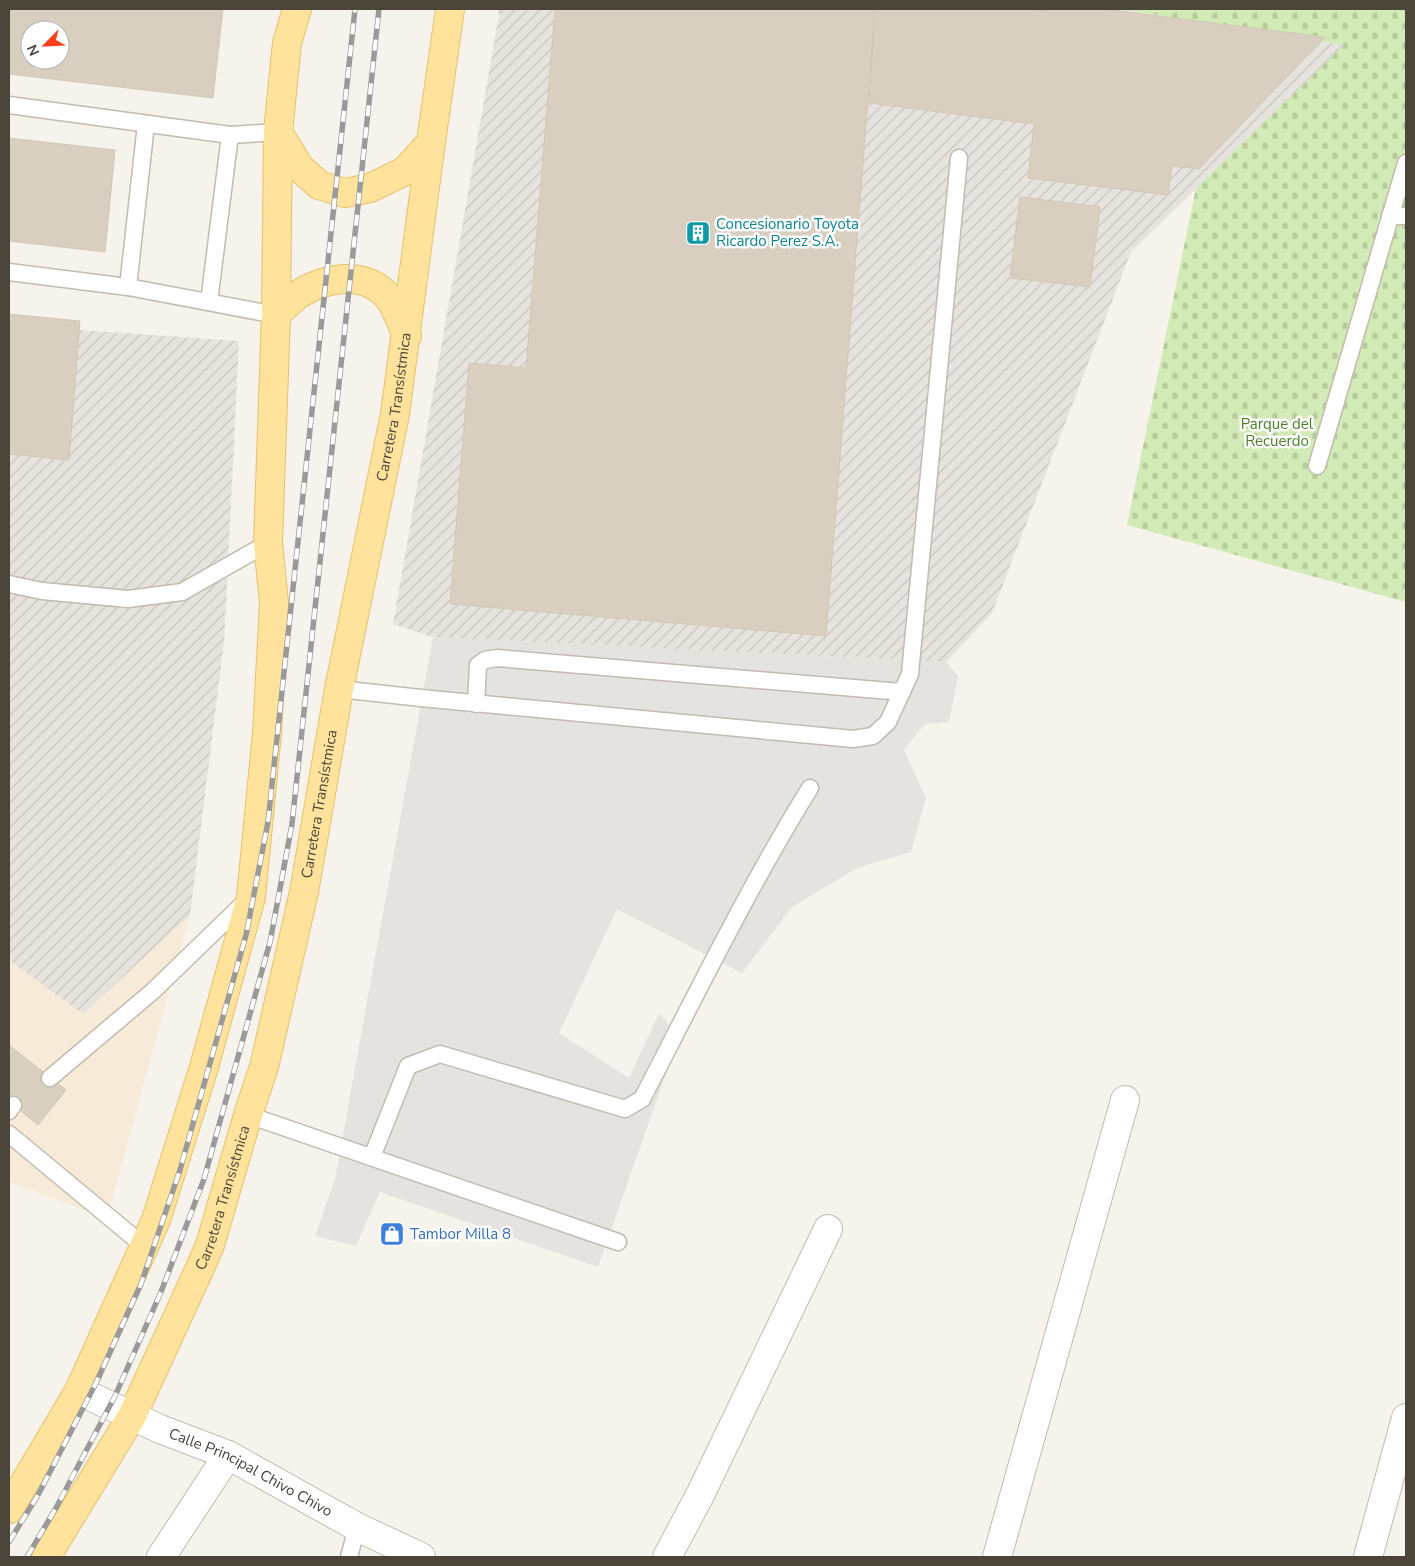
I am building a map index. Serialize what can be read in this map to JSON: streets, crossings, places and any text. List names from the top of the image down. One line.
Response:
{"streets":{"main road":["Carretera Transístmica"],"street":["Calle Principal Chivo Chivo"]},"crossings":[["Carretera Transístmica","Calle Principal Chivo Chivo"]],"parks":["Parque del Recuerdo"],"places":{"building":["Concesionario Toyota Ricardo Perez S.A."],"shop":["Tambor Milla 8"]},"north":"bottom left"}
